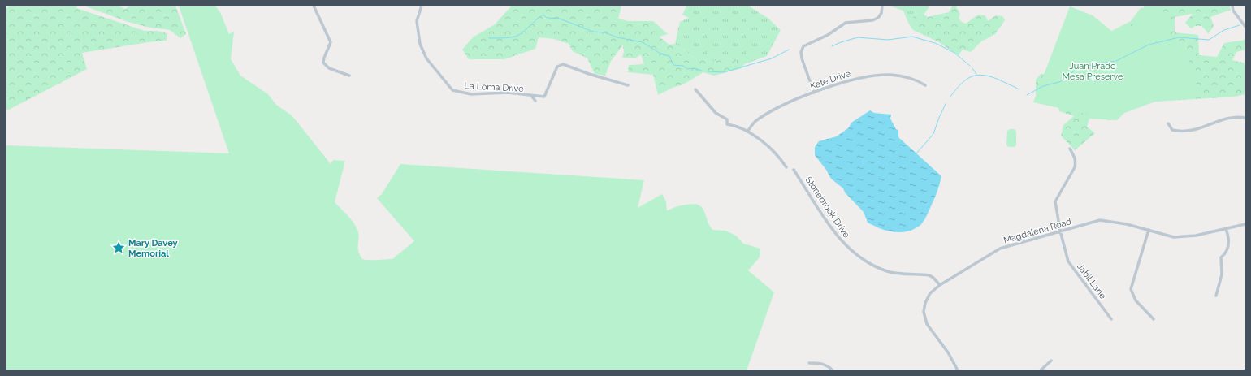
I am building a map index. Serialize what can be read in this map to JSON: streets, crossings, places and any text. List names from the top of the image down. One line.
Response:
{"streets":{"street":["Kate Drive","La Loma Drive","Stonebrook Drive","Magdalena Road","Jabil Lane"]},"crossings":[["Stonebrook Drive","Magdalena Road"],["Magdalena Road","Jabil Lane"]],"parks":["Juan Prado Mesa Preserve"],"places":{"place":["Mary Davey Memorial"]}}
